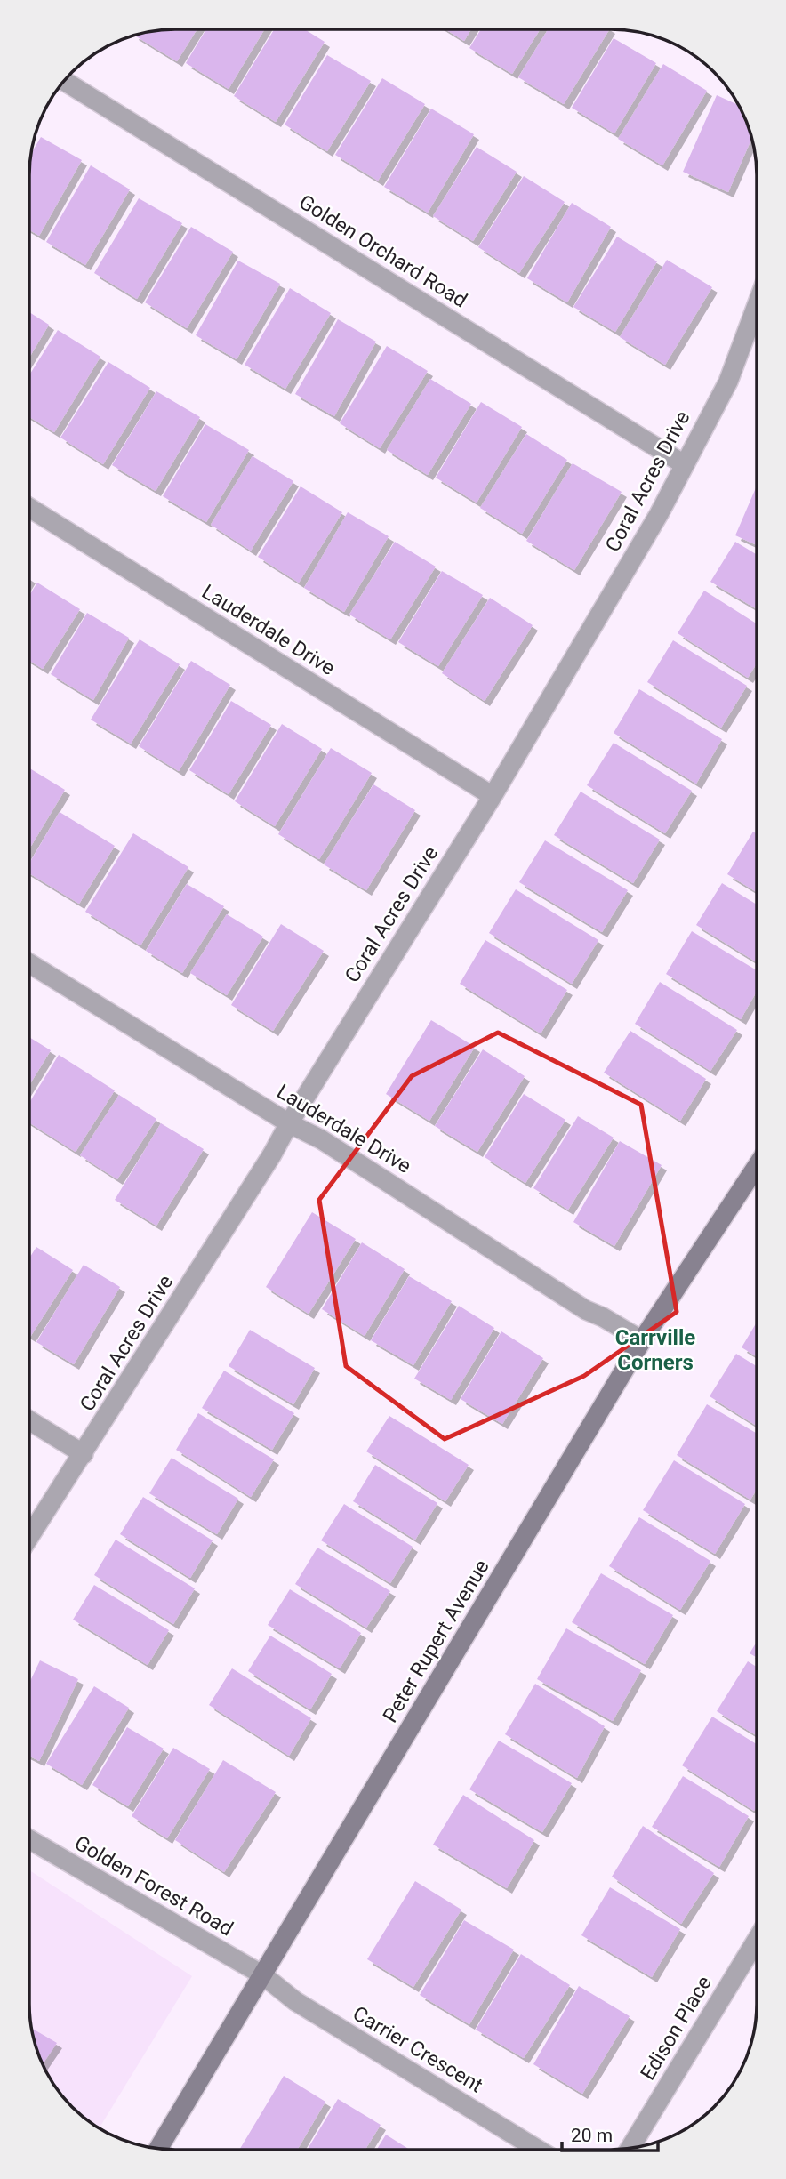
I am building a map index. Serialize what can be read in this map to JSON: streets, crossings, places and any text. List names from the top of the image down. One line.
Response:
{"streets":{"street":["Golden Orchard Road","Coral Acres Drive","Lauderdale Drive","Peter Rupert Avenue","Golden Forest Road","Edison Place","Carrier Crescent"]},"crossings":[["Golden Orchard Road","Coral Acres Drive"],["Coral Acres Drive","Lauderdale Drive"],["Lauderdale Drive","Peter Rupert Avenue"],["Peter Rupert Avenue","Golden Forest Road"],["Peter Rupert Avenue","Carrier Crescent"],["Golden Forest Road","Carrier Crescent"]],"districts":["Carrville Corners"],"scale_bar":"20 m"}
